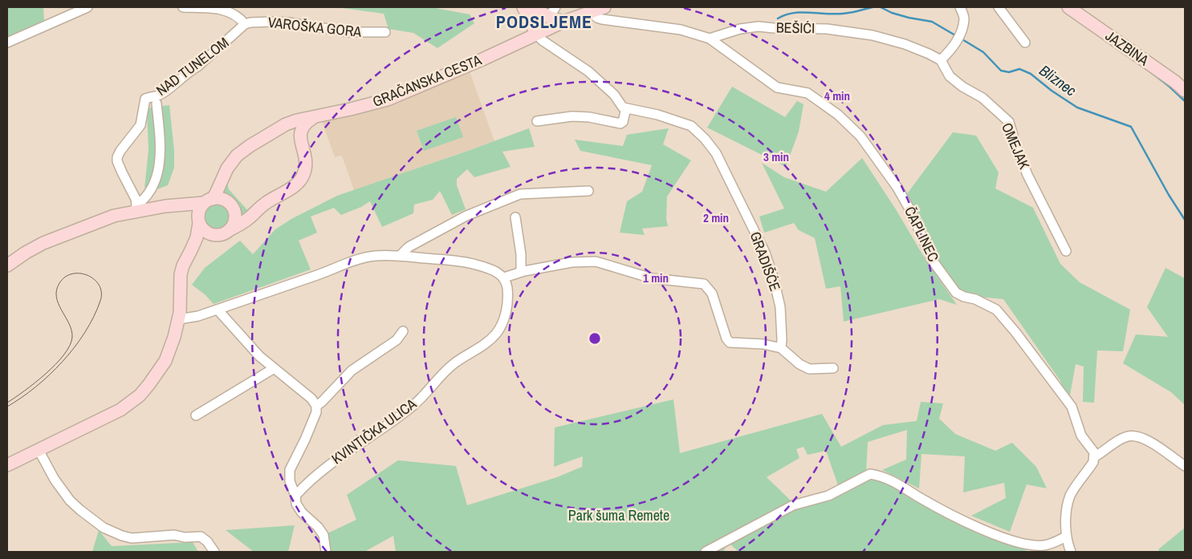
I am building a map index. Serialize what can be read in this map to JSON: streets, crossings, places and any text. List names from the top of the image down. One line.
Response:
{"streets":{"main road":["JAZBINA","GRAČANSKA CESTA"],"street":["VAROŠKA GORA","BEŠIĆI","NAD TUNELOM","OMEJAK","ČAPLINEC","GRADIŠĆE","KVINTIČKA ULICA"]},"crossings":[["VAROŠKA GORA","NAD TUNELOM"],["BEŠIĆI","OMEJAK"],["BEŠIĆI","ČAPLINEC"]],"districts":["PODSLJEME"],"water":["Bliznec"],"parks":["Park šuma Remete"],"rings":["4 min","3 min","2 min","1 min"]}
